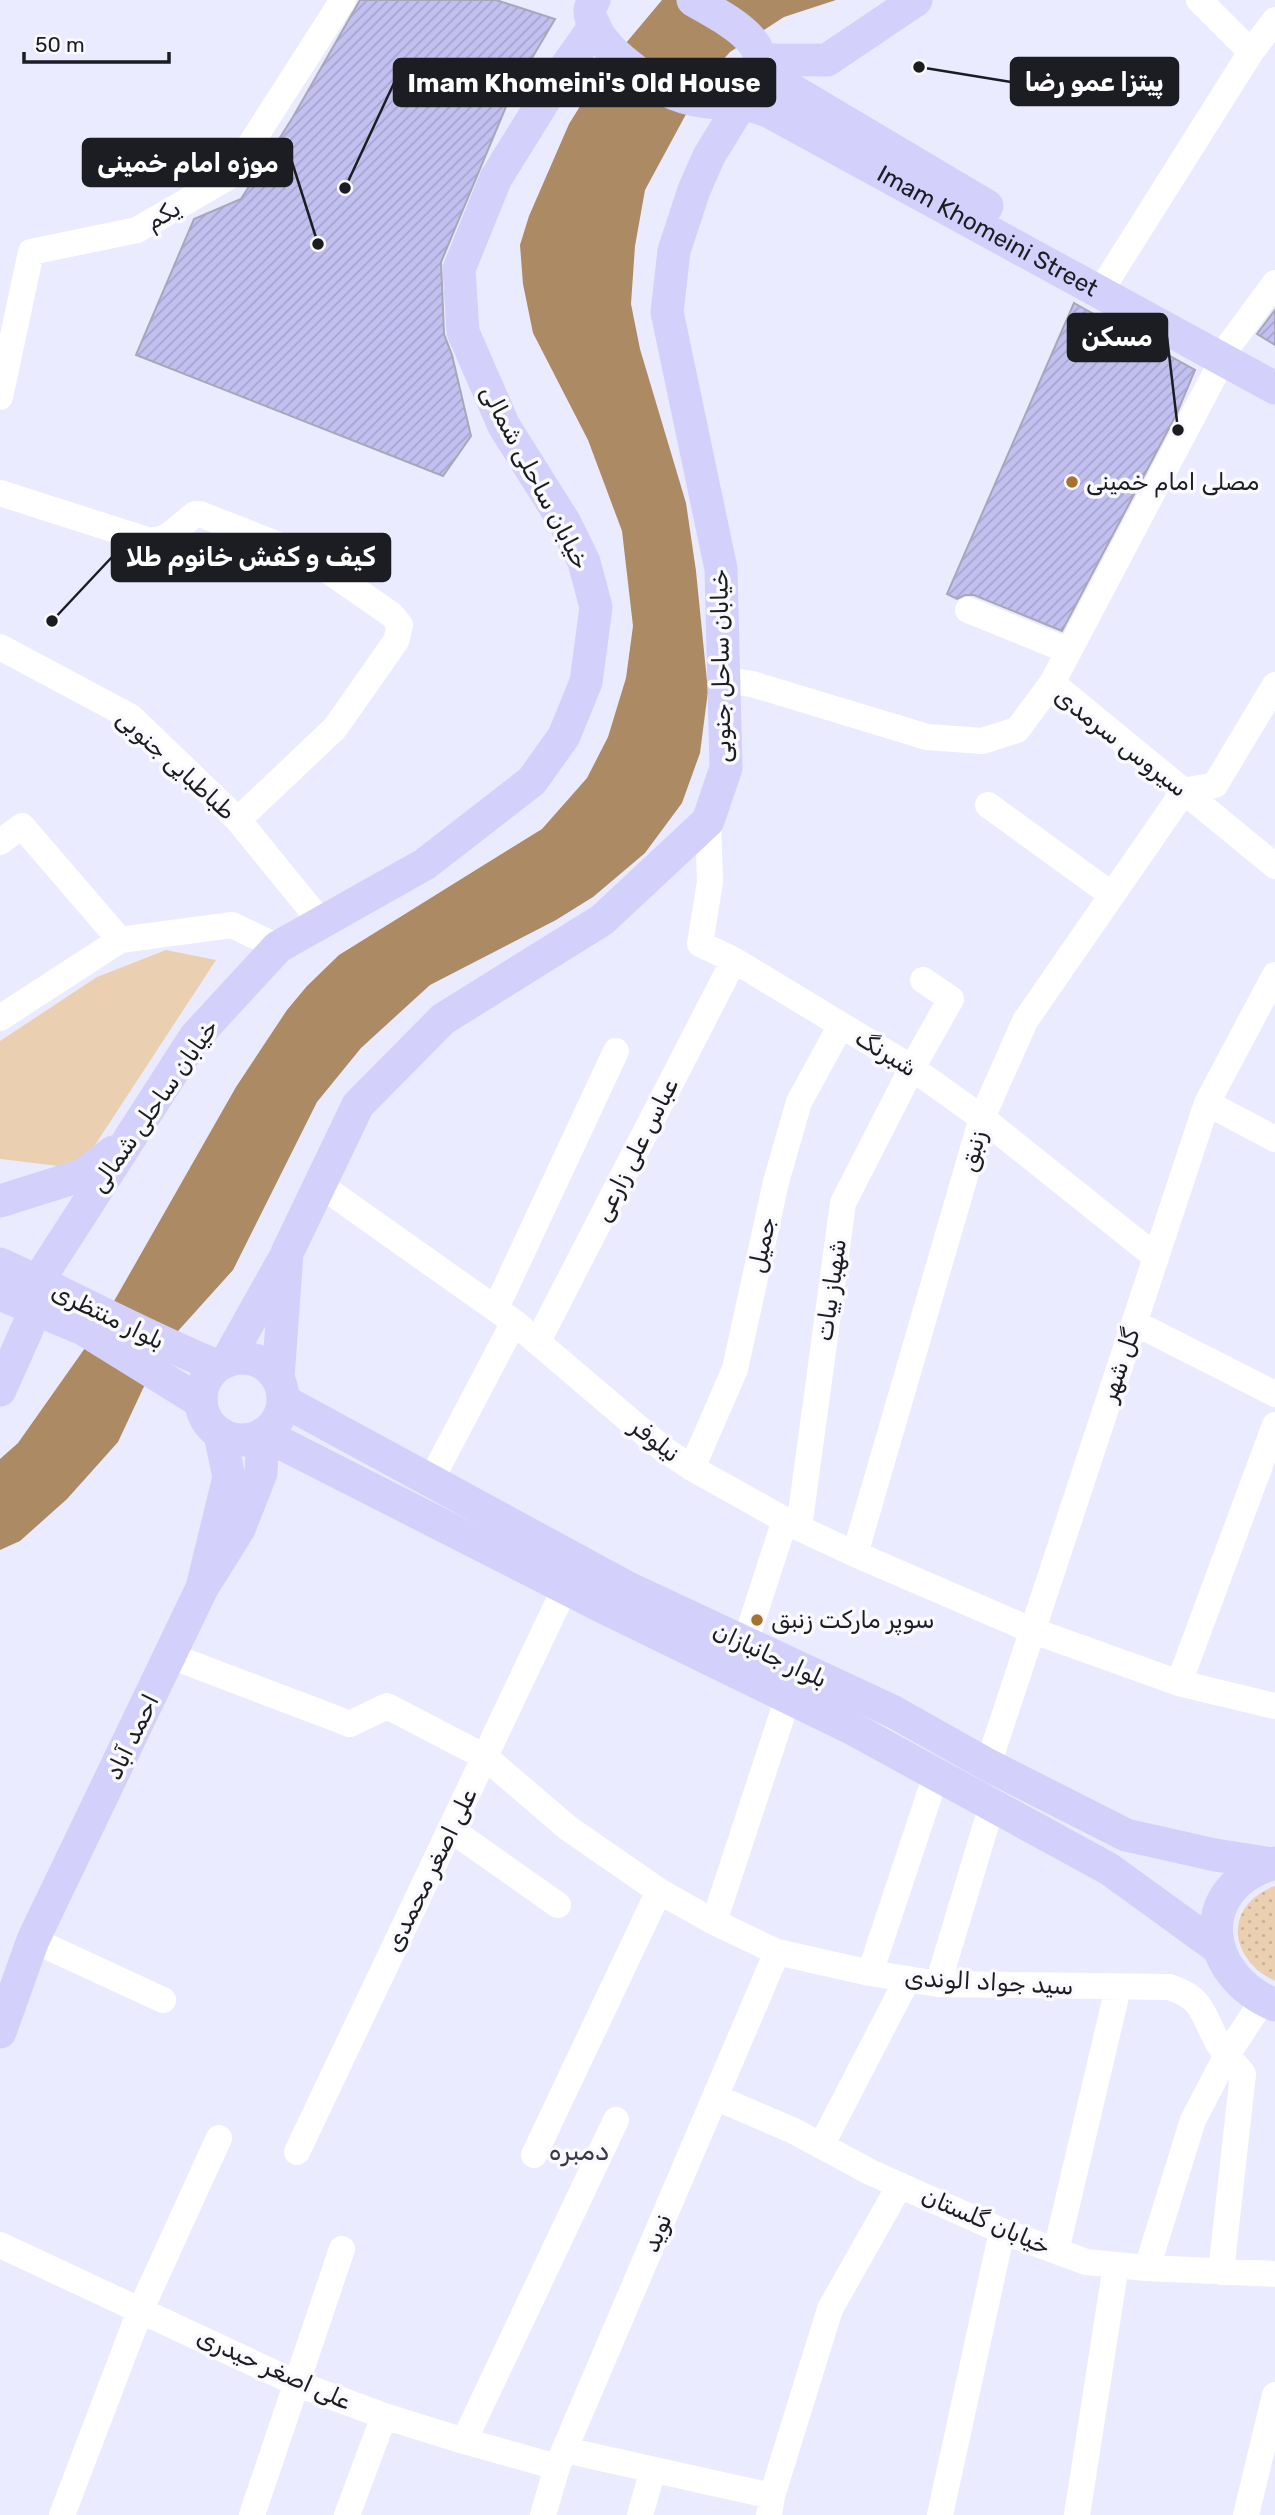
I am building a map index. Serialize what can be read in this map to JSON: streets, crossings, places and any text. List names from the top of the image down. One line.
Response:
{"streets":{"main road":["Imam Khomeini Street","خیابان ساحلی شمالی","خیابان ساحل جنوبی","بلوار منتظری","بلوار جانبازان","احمد آباد"],"street":["یکم","سیروس سرمدی","طباطبایی جنوبی","شبرنگ","عباس علی زارعی","زنبق","جمیل","شهباز بیات","گل شهر","نیلوفر","علی اصغر محمدی","سید جواد الوندی","خیابان گلستان","نوید","علی اصغر حیدری"]},"crossings":[["Imam Khomeini Street","خیابان ساحل جنوبی"],["خیابان ساحلی شمالی","طباطبایی جنوبی"],["خیابان ساحلی شمالی","بلوار منتظری"],["خیابان ساحل جنوبی","سیروس سرمدی"],["خیابان ساحل جنوبی","شبرنگ"],["خیابان ساحل جنوبی","بلوار منتظری"],["خیابان ساحل جنوبی","نیلوفر"],["خیابان ساحل جنوبی","بلوار جانبازان"],["خیابان ساحل جنوبی","احمد آباد"],["سیروس سرمدی","زنبق"],["شبرنگ","عباس علی زارعی"],["شبرنگ","زنبق"],["شبرنگ","جمیل"],["شبرنگ","شهباز بیات"],["شبرنگ","گل شهر"],["عباس علی زارعی","نیلوفر"],["زنبق","نیلوفر"],["جمیل","نیلوفر"],["شهباز بیات","نیلوفر"],["شهباز بیات","بلوار جانبازان"],["بلوار منتظری","بلوار جانبازان"],["بلوار منتظری","احمد آباد"],["گل شهر","نیلوفر"],["گل شهر","بلوار جانبازان"],["بلوار جانبازان","احمد آباد"],["بلوار جانبازان","علی اصغر محمدی"],["احمد آباد","سید جواد الوندی"],["علی اصغر محمدی","سید جواد الوندی"],["سید جواد الوندی","نوید"],["خیابان گلستان","نوید"],["نوید","علی اصغر حیدری"]],"districts":["دمبره"],"places":["پیتزا عمو رضا","Imam Khomeini's Old House","موزه امام خمینی","مسکن","مصلی امام خمینی","کیف و کفش خانوم طلا","سوپر مارکت زنبق"],"scale_bar":"50 m"}
